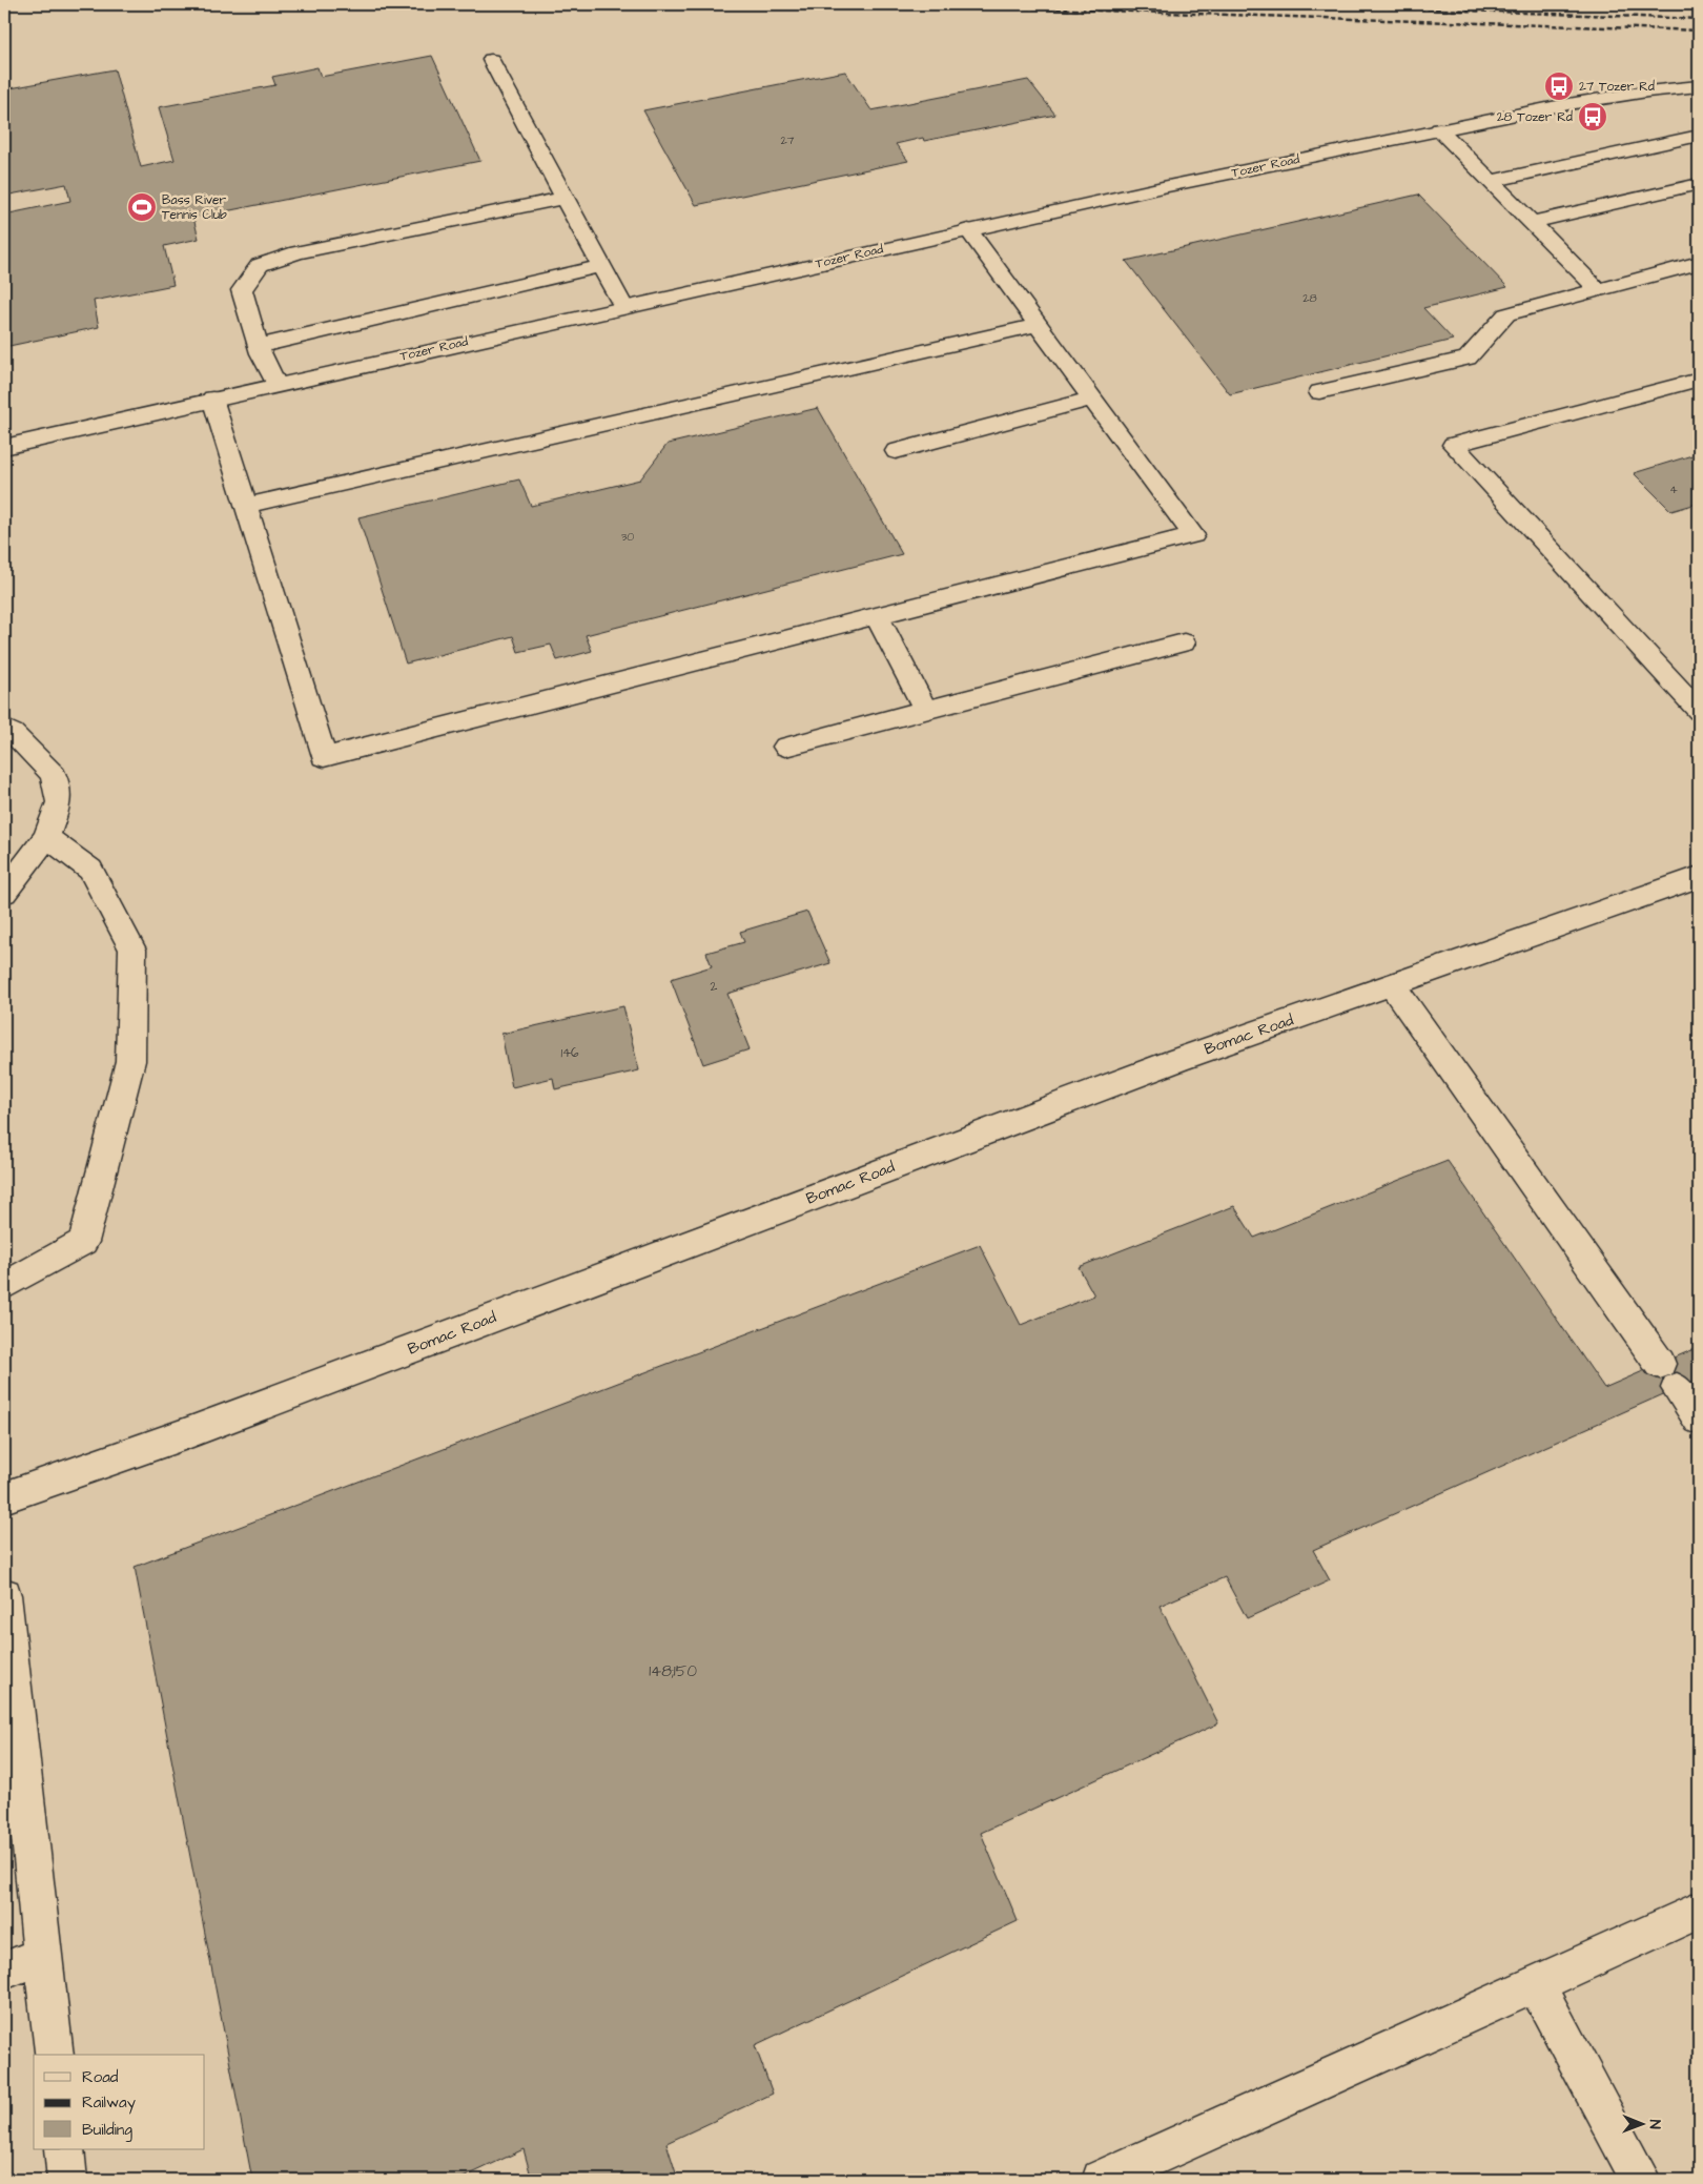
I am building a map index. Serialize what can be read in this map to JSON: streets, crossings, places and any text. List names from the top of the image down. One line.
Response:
{"streets":{"main road":["Tozer Road","Bomac Road"]},"places":{"bus stop":["27 Tozer Rd","28 Tozer Rd"],"sports":["Bass River Tennis Club"]},"house_numbers":["27","28","4","30","2","146","148;150"],"legend":["Road","Railway","Building"],"north":"right"}
